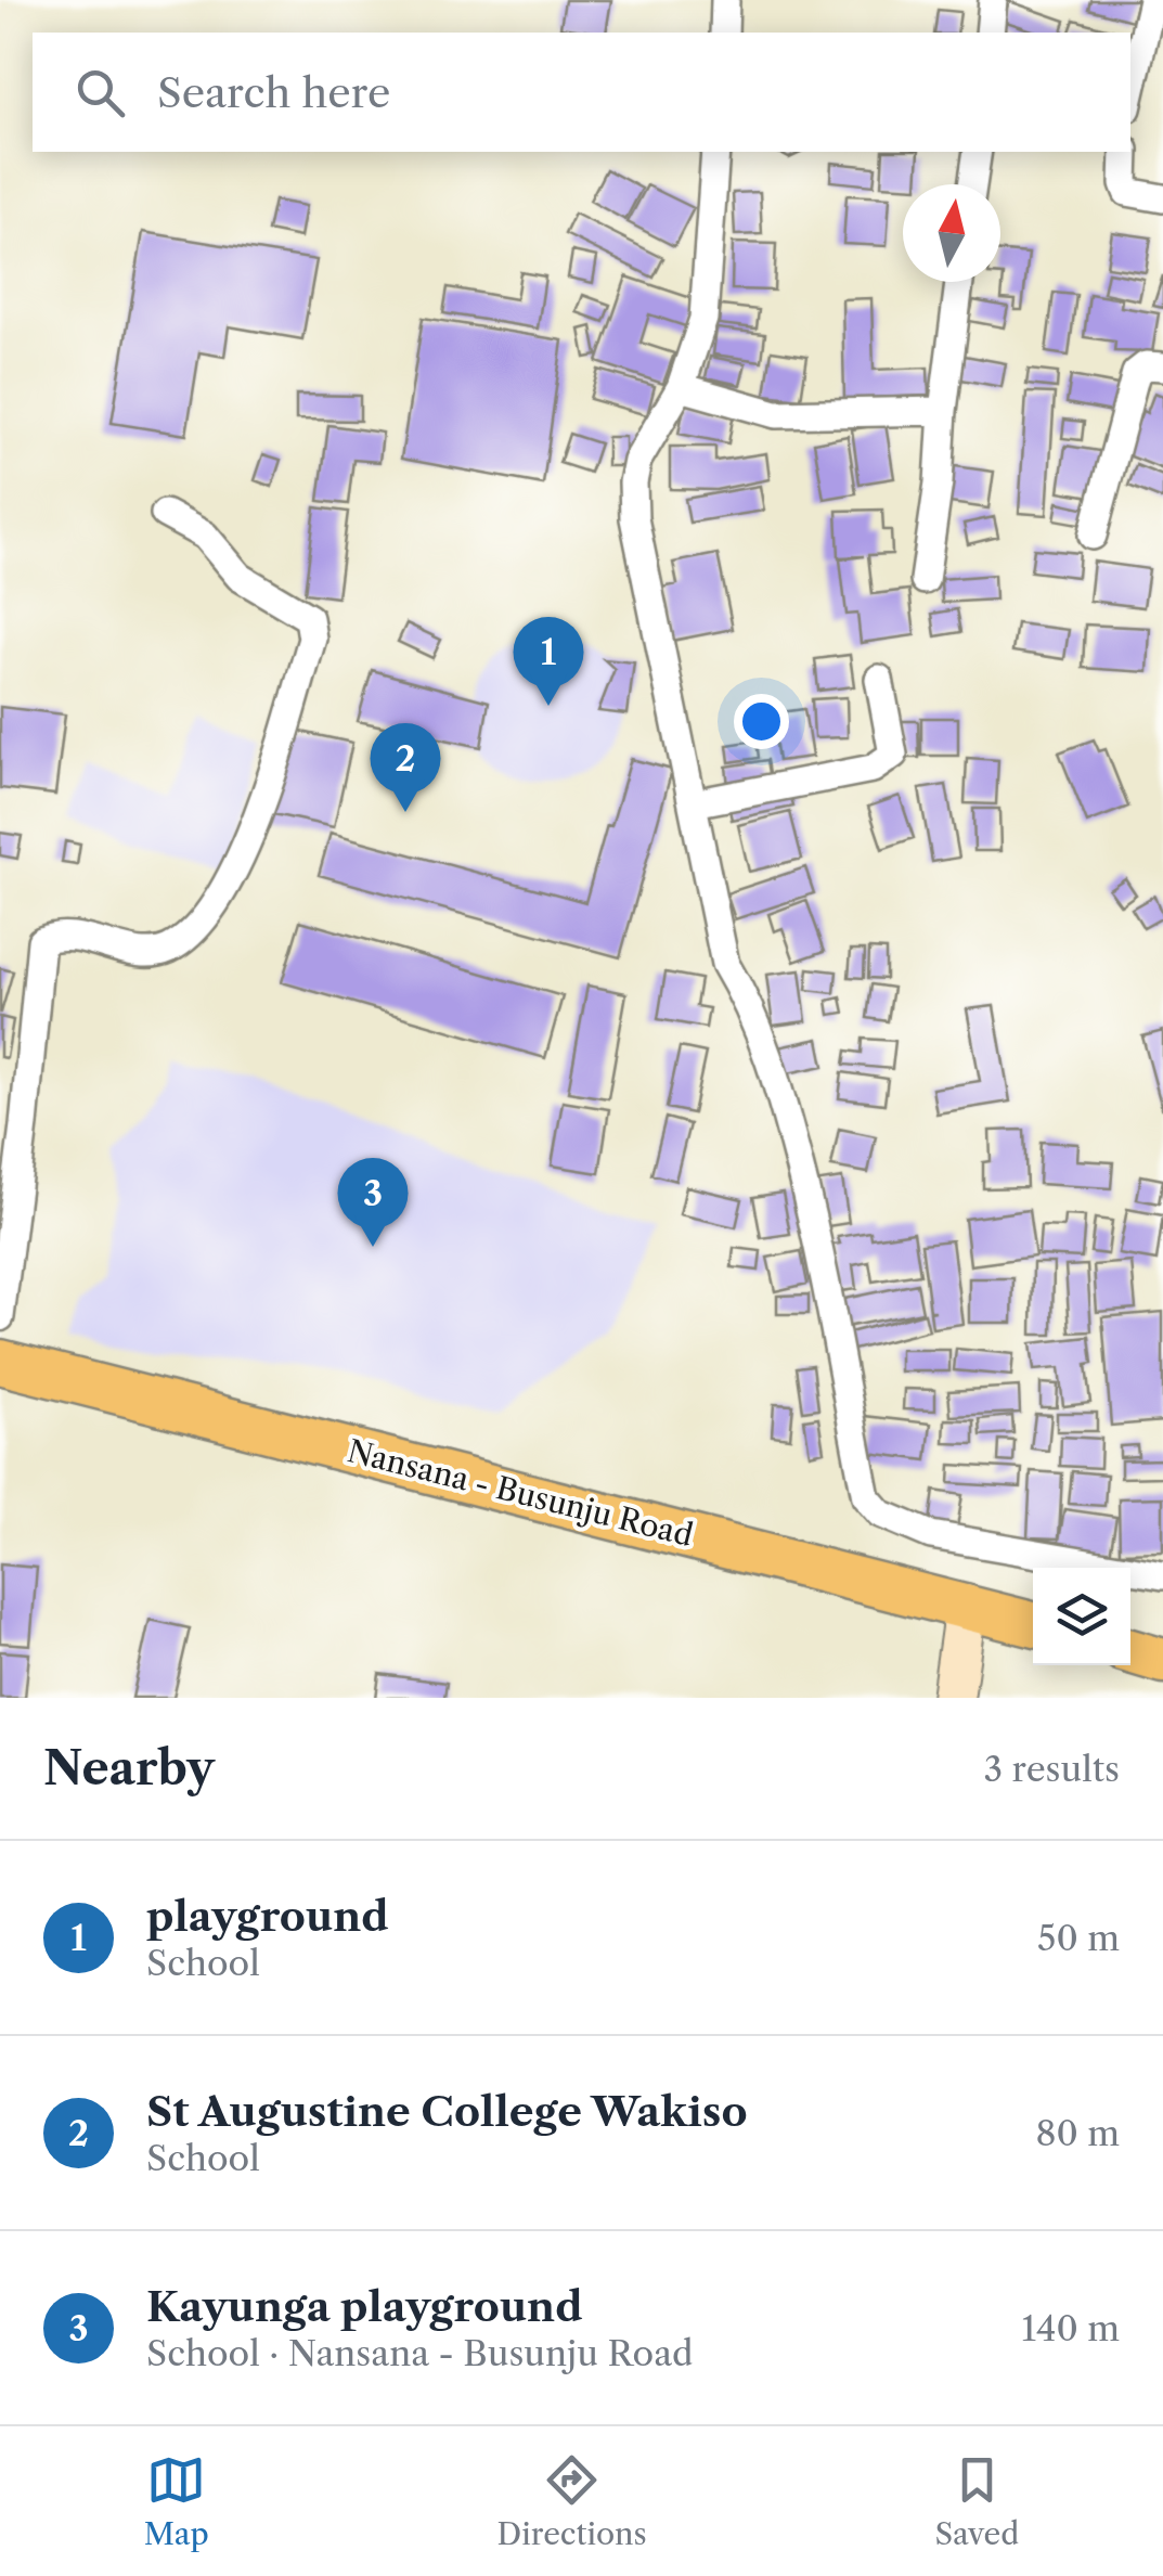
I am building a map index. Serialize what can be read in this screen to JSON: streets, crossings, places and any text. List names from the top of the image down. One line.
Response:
{"streets":{"main road":["Nansana - Busunju Road"]},"north":"top","page":{"search":"Search here","pins":["1","2","3"],"heading":["Nearby","3 results"],"list":[{"mark":"1","name":"playground","note":"School","value":"50 m"},{"mark":"2","name":"St Augustine College Wakiso","note":"School","value":"80 m"},{"mark":"3","name":"Kayunga playground","note":"School · Nansana - Busunju Road","value":"140 m"}],"nav":["Map","Directions","Saved"]}}
